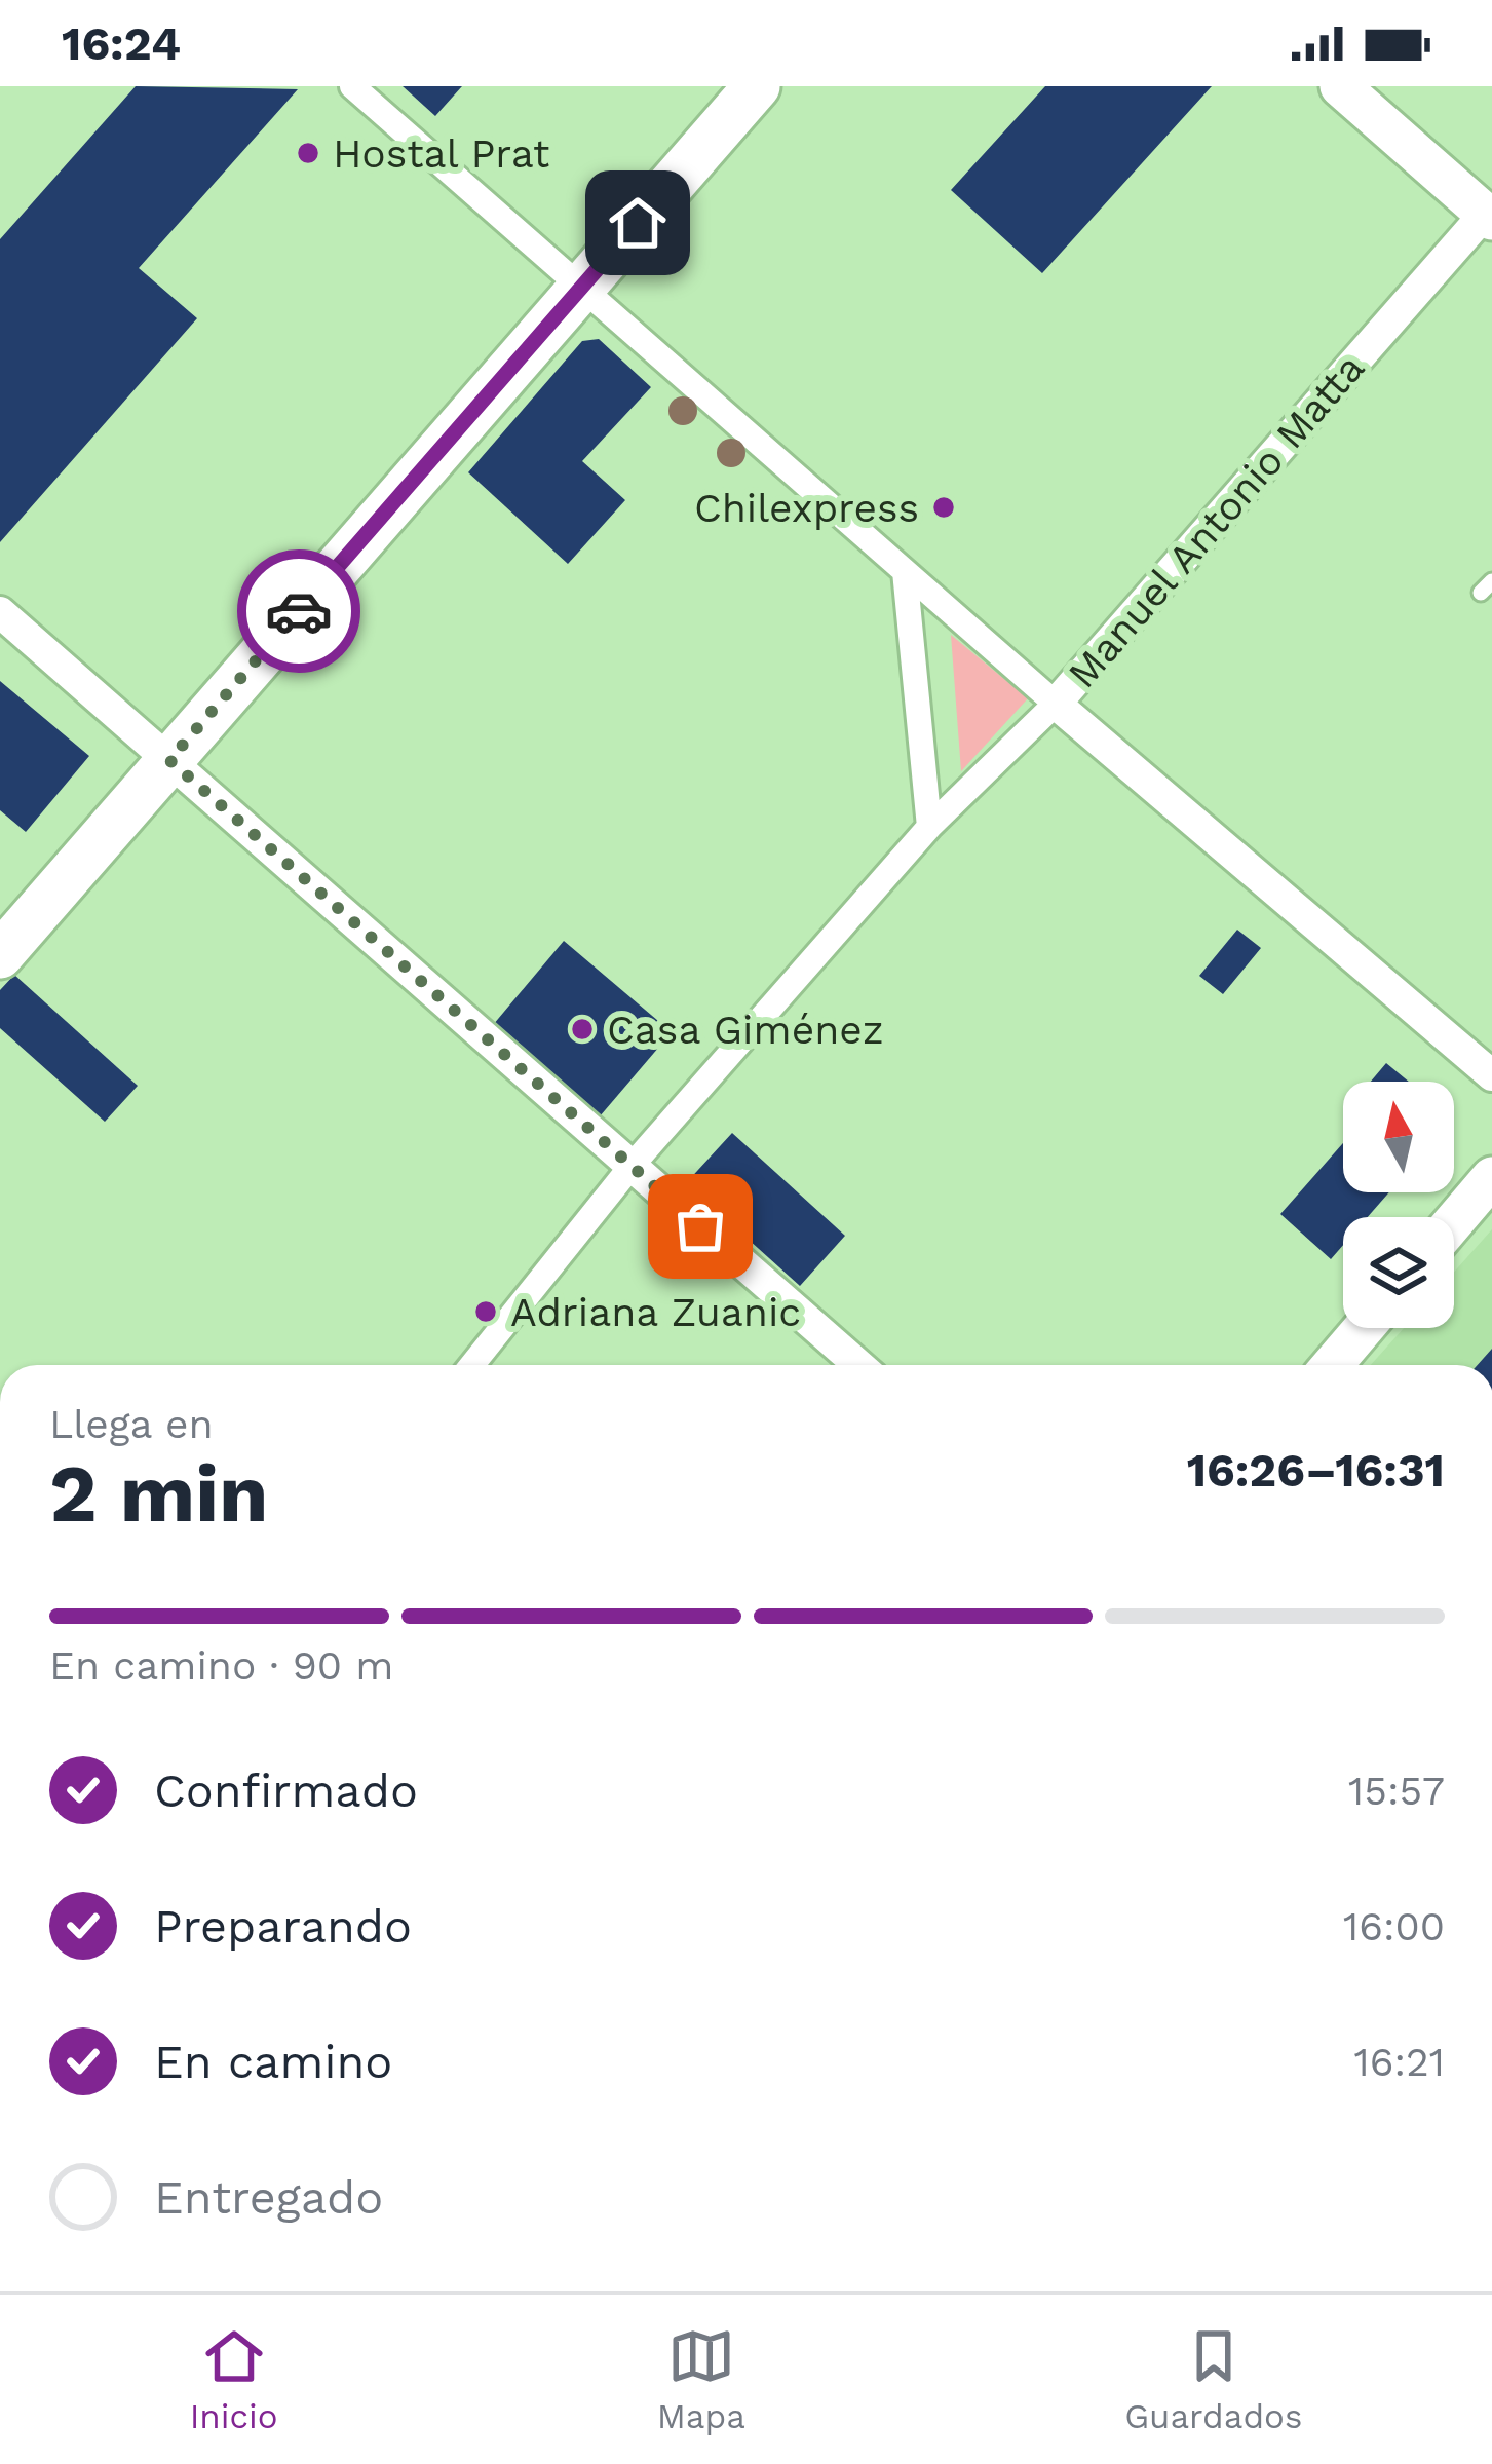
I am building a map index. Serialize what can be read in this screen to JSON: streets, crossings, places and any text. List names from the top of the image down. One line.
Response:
{"streets":{"street":["Manuel Antonio Matta"]},"places":["Hostal Prat","Chilexpress","Casa Giménez","Adriana Zuanic"],"north":"top","page":{"status":"16:24","heading":["2 min","Llega en","16:26–16:31"],"bar":"En camino · 90 m","list":[["Confirmado","15:57"],["Preparando","16:00"],["En camino","16:21"],"Entregado"],"tabs":["Inicio","Mapa","Guardados"]}}
